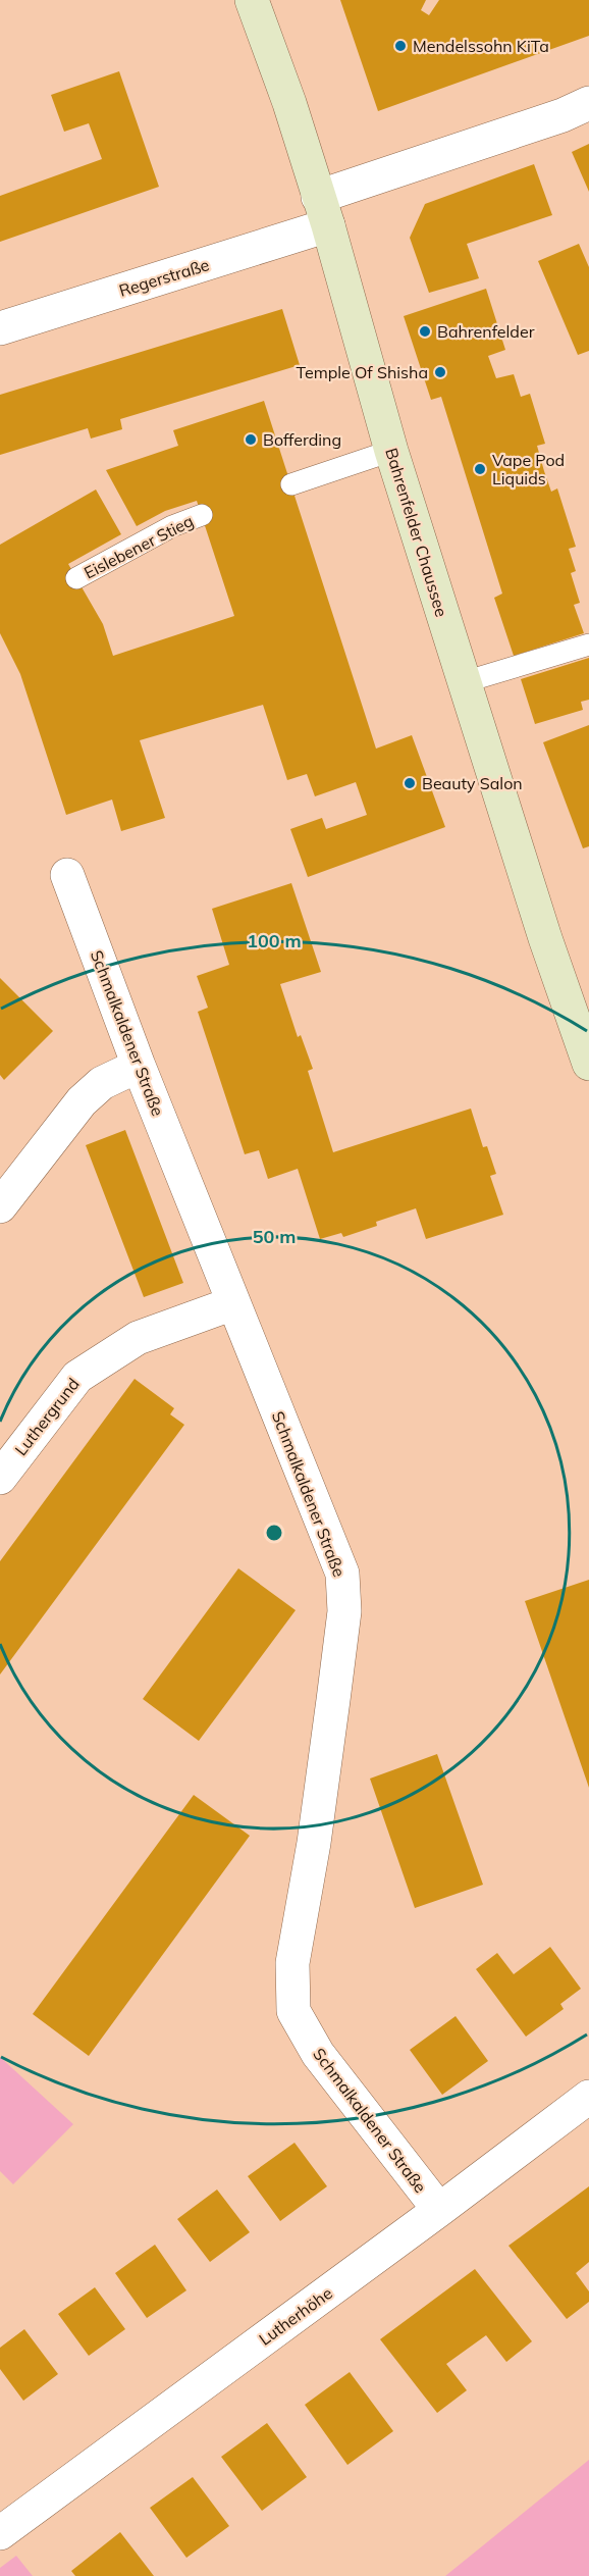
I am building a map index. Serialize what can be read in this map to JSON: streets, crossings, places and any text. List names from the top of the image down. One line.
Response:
{"streets":{"main road":["Bahrenfelder Chaussee"],"street":["Regerstraße","Schmalkaldener Straße","Luthergrund","Lutherhöhe"],"lane":["Eislebener Stieg"]},"crossings":[["Regerstraße","Bahrenfelder Chaussee"],["Schmalkaldener Straße","Luthergrund"],["Schmalkaldener Straße","Lutherhöhe"]],"places":["Mendelssohn KiTa","Bahrenfelder","Temple Of Shisha","Bofferding","Vape Pod Liquids","Beauty Salon"],"rings":["100 m","50 m"]}
